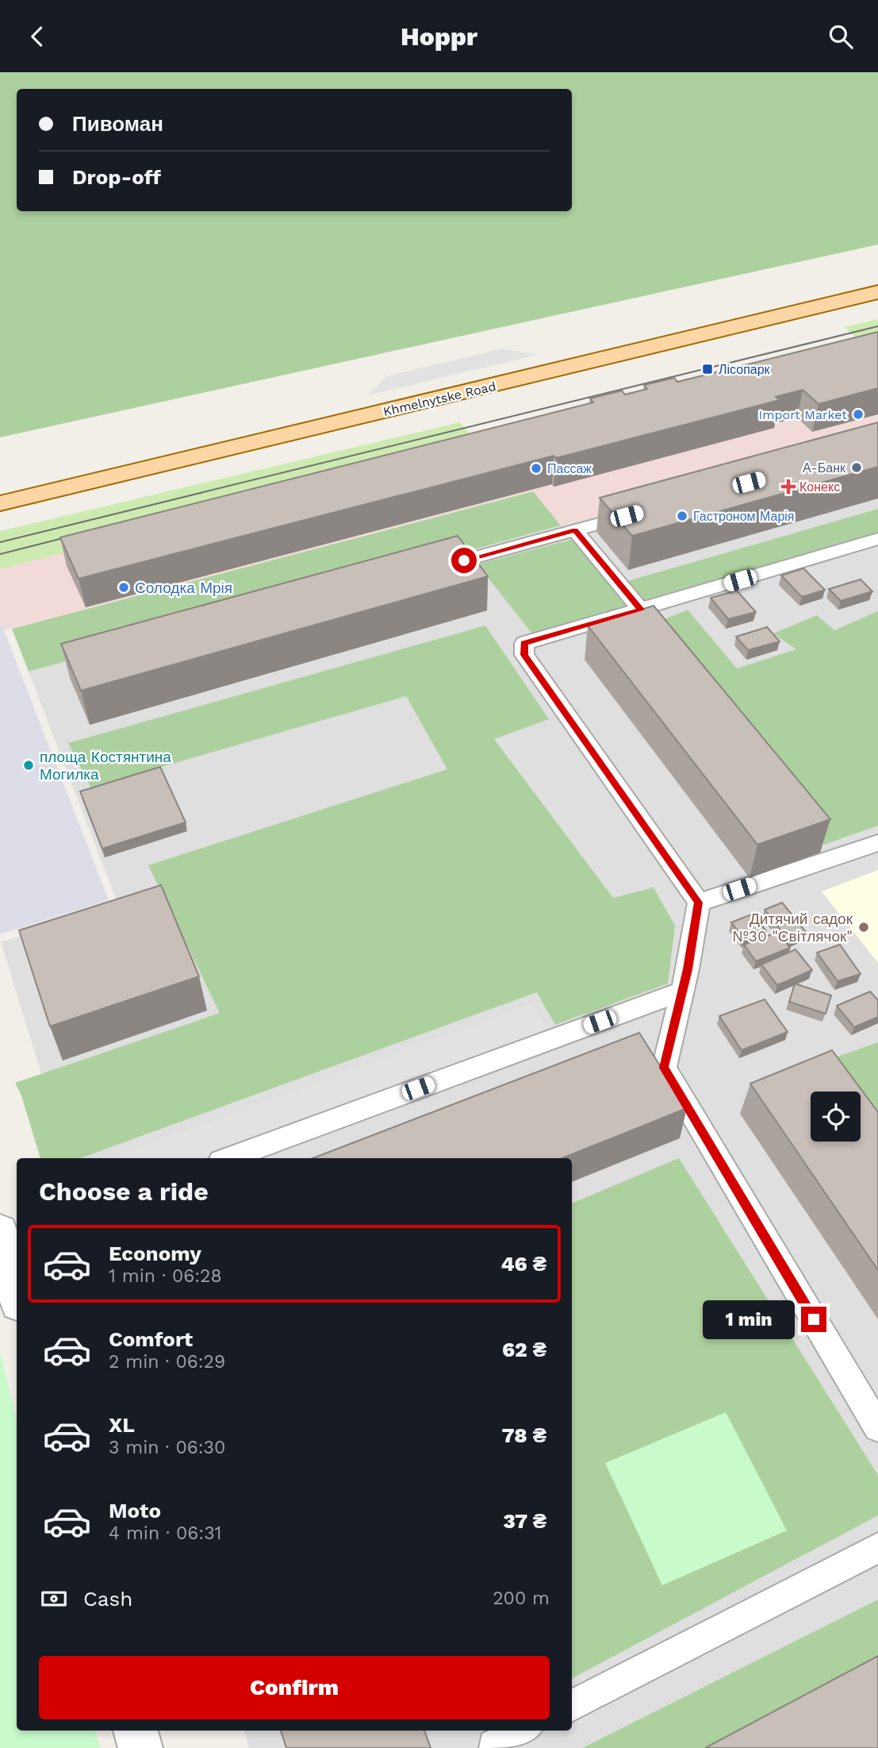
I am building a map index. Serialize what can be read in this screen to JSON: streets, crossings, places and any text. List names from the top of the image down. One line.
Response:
{"streets":{"main road":["Khmelnytske Road"]},"places":{"transit":["Лісопарк"],"other":["Import Market","А-Банк","Пассаж","Гастроном Марія","Солодка Мрія","площа Костянтина Могилка","Дитячий садок №30 \"Світлячок\""],"health":["Конекс"]},"page":{"header":"Hoppr","banner":["Пивоман","Drop-off"],"heading":"Choose a ride","list":[{"name":"Economy","note":"1 min · 06:28","value":"46 ₴"},{"name":"Comfort","note":"2 min · 06:29","value":"62 ₴"},{"name":"XL","note":"3 min · 06:30","value":"78 ₴"},{"name":"Moto","note":"4 min · 06:31","value":"37 ₴"}],"bubble":"1 min","pay":["Cash","200 m"],"buttons":"Confirm"}}
